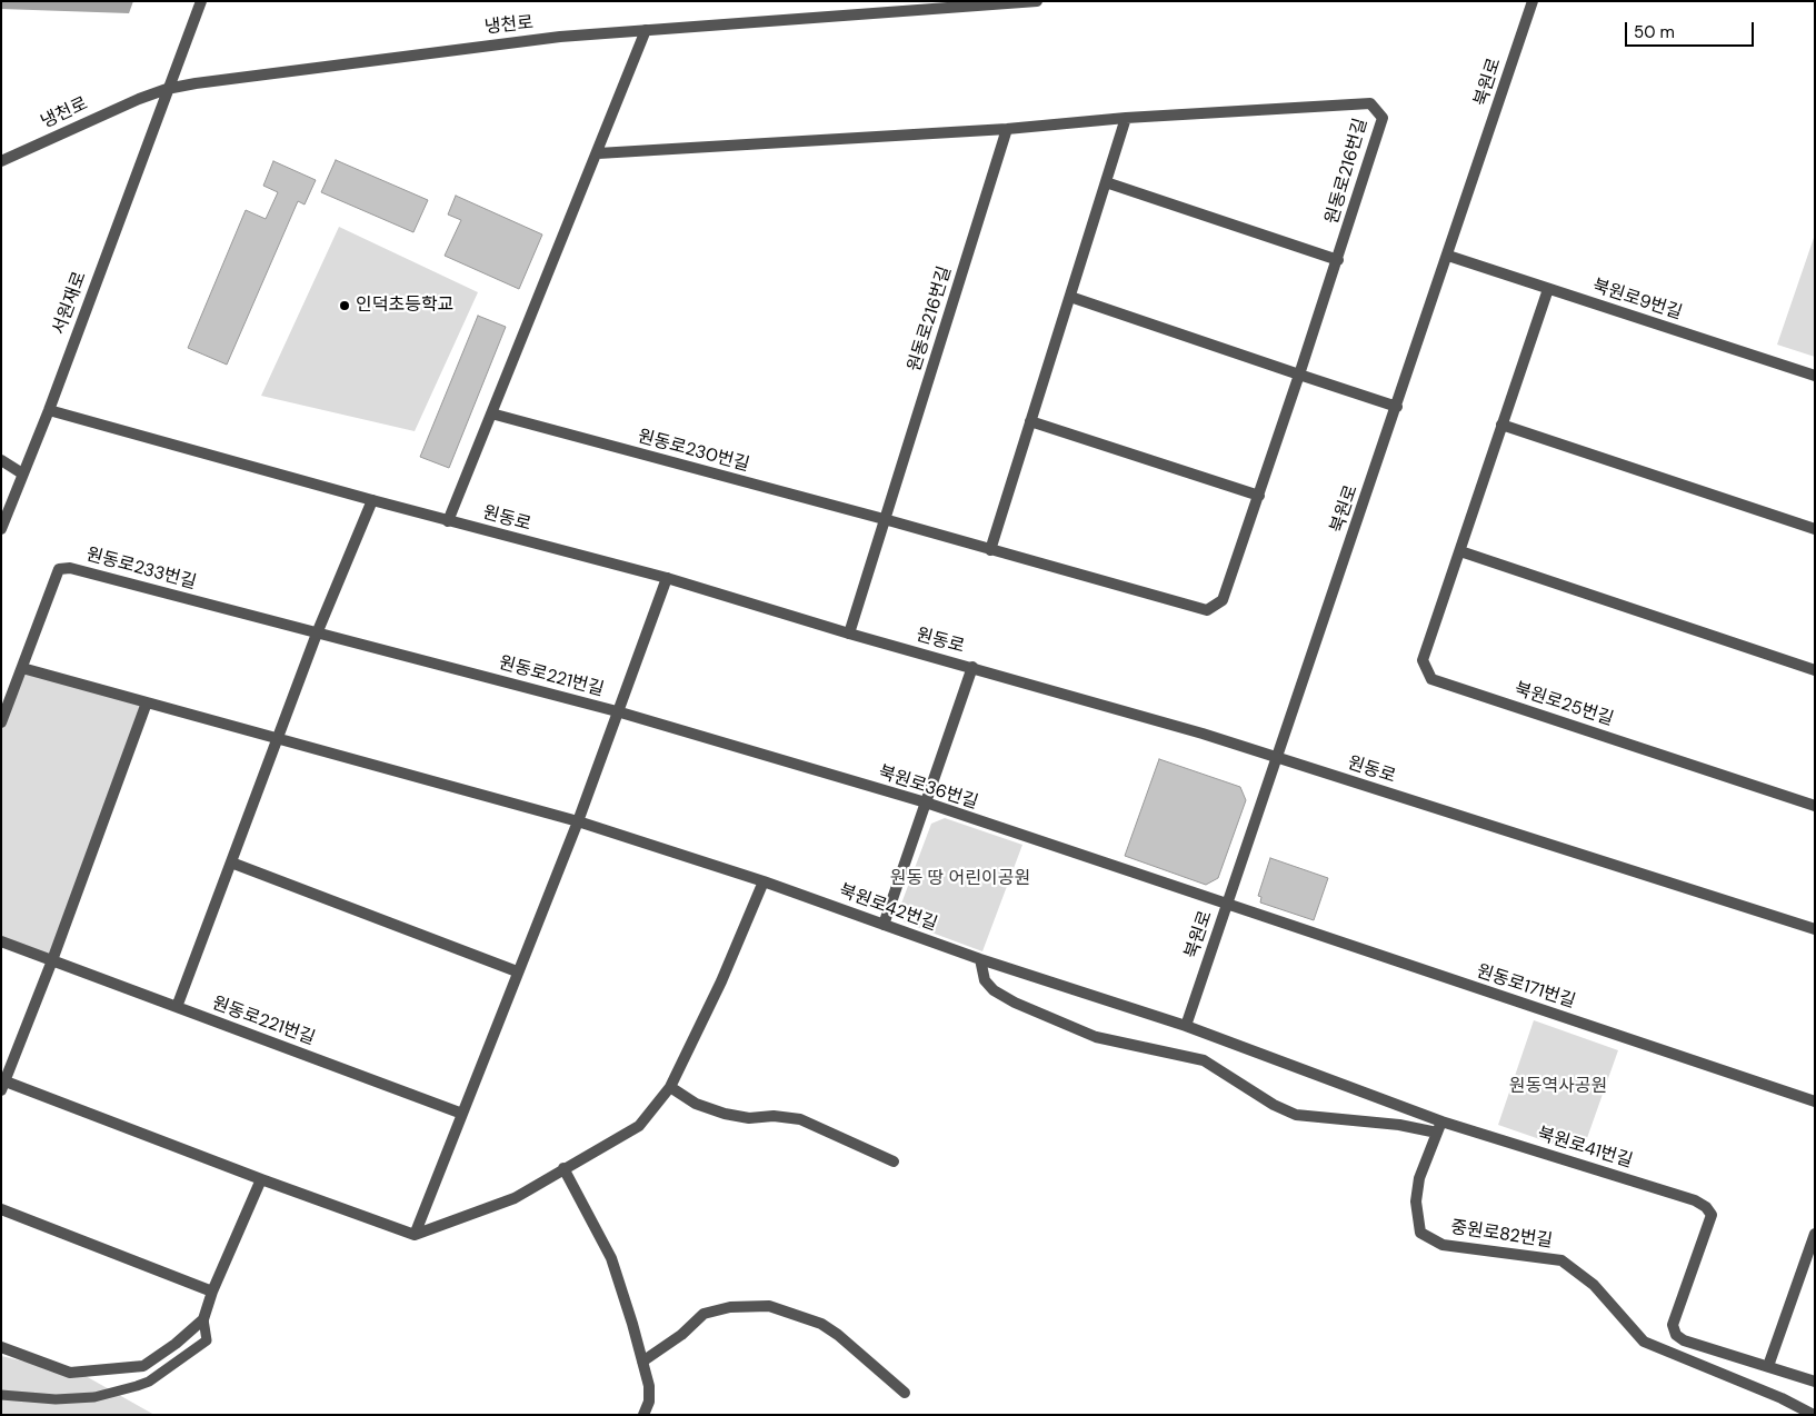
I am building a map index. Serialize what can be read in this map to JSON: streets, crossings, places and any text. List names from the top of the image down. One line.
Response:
{"streets":{"street":["냉천로","북원로","원동로216번길","북원로9번길","서원재로","원동로230번길","원동로","원동로233번길","원동로221번길","북원로25번길","북원로36번길","북원로42번길","원동로171번길","북원로41번길","중원로82번길"]},"crossings":[["냉천로","서원재로"],["북원로","북원로9번길"],["북원로","원동로"],["북원로","북원로36번길"],["북원로","북원로42번길"],["북원로","원동로171번길"],["북원로","북원로41번길"],["원동로216번길","원동로230번길"],["원동로216번길","원동로"],["북원로9번길","북원로25번길"],["서원재로","원동로"],["원동로","원동로221번길"],["원동로233번길","원동로221번길"],["원동로221번길","북원로36번길"],["원동로221번길","북원로42번길"],["북원로36번길","원동로171번길"],["북원로42번길","북원로41번길"],["북원로41번길","중원로82번길"]],"parks":["원동 땅 어린이공원","원동역사공원"],"places":["인덕초등학교"],"scale_bar":"50 m"}
